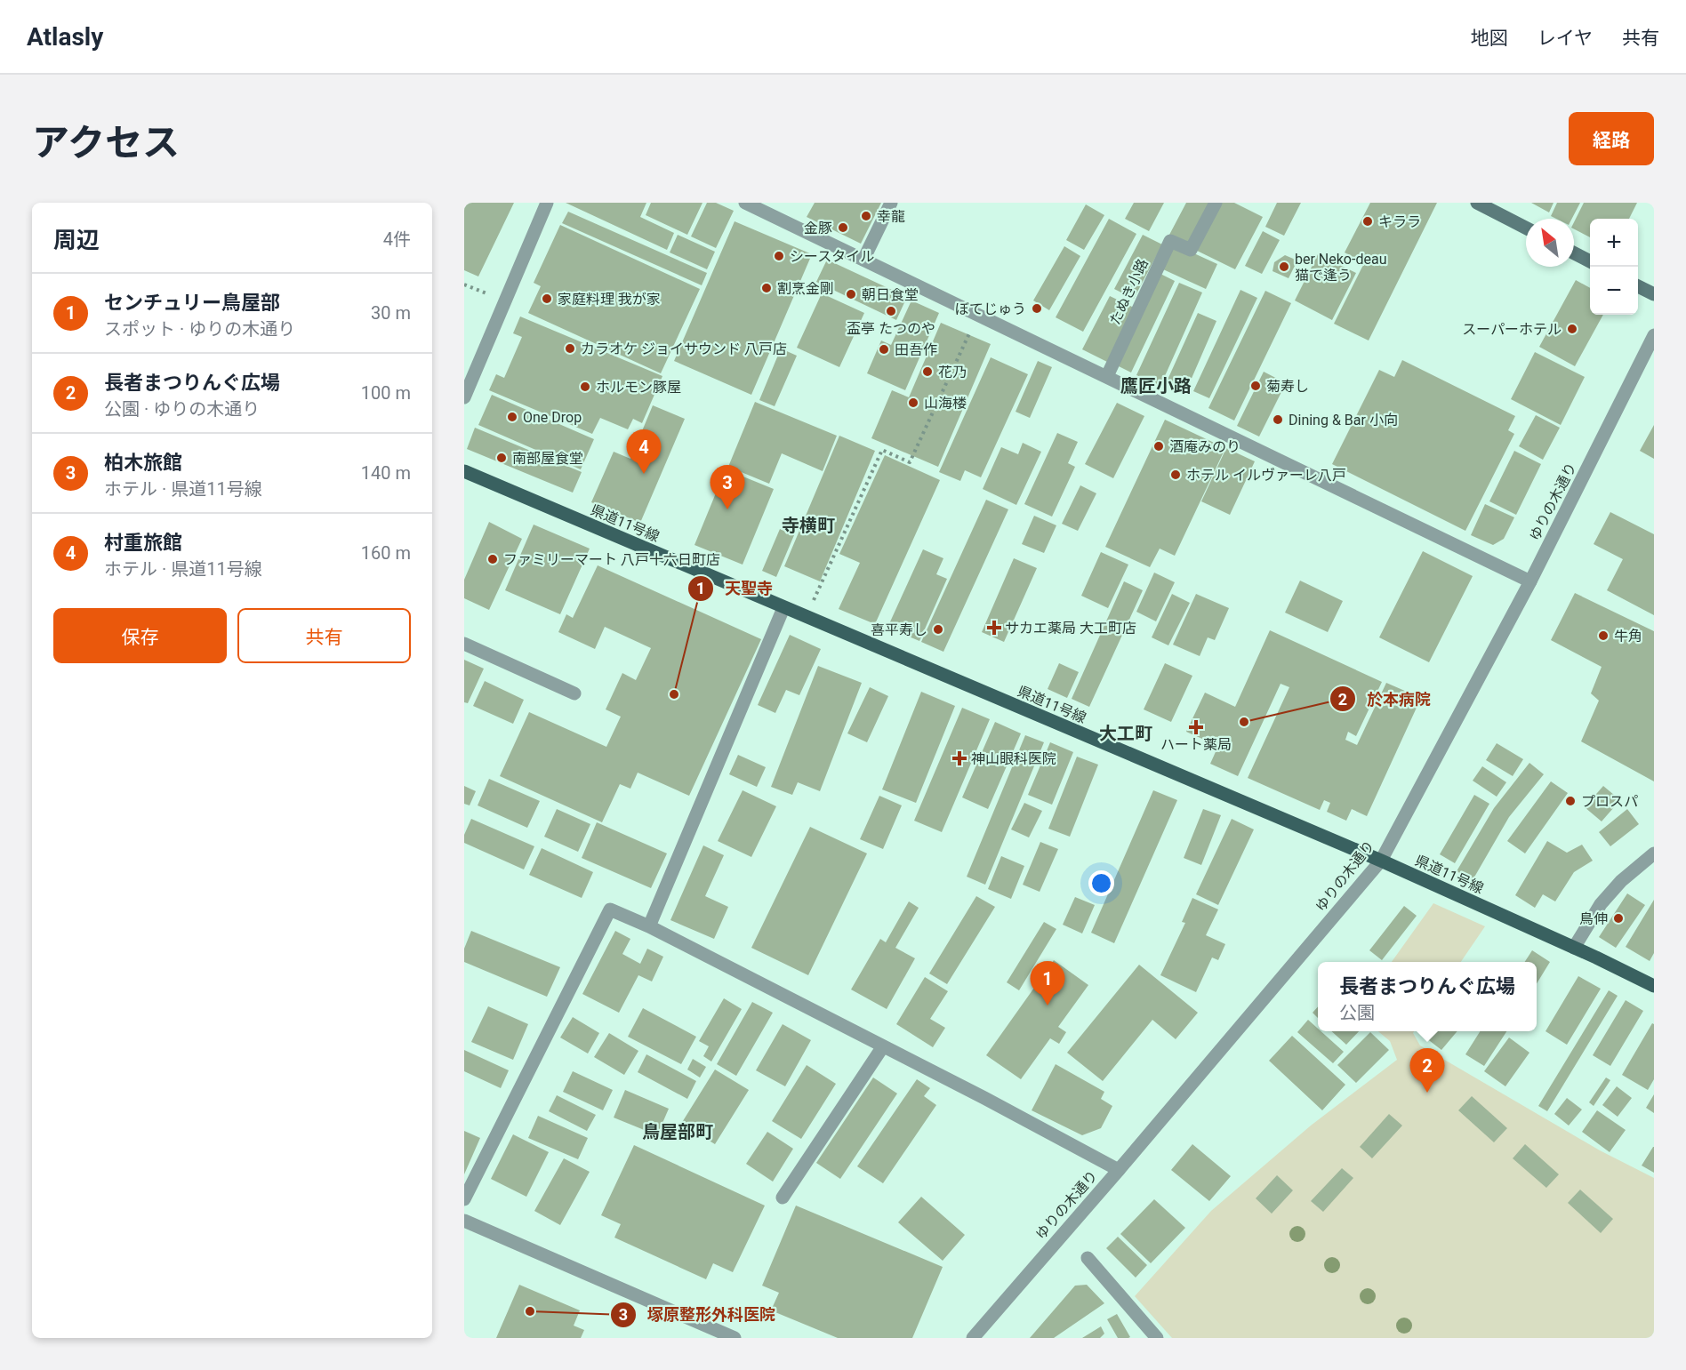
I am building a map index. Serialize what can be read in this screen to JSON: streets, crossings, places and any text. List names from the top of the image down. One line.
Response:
{"streets":{"main road":["県道11号線"],"street":["たぬき小路","ゆりの木通り"]},"crossings":[["ゆりの木通り","県道11号線"]],"districts":["鷹匠小路","寺横町","大工町","鳥屋部町"],"places":{"other":["幸龍","キララ","金豚","シースタイル","ber Neko-deau 猫で逢う","割烹金剛","朝日食堂","家庭料理 我が家","ぼてじゅう","盃亭 たつのや","スーパーホテル","カラオケ ジョイサウンド 八戸店","田吾作","花乃","菊寿し","ホルモン豚屋","山海楼","One Drop","Dining & Bar 小向","酒庵みのり","南部屋食堂","ホテル イルヴァーレ八戸","ファミリーマート 八戸十六日町店","喜平寿し","牛角","天聖寺","於本病院","プロスパ","鳥伸","塚原整形外科医院"],"health":["サカエ薬局 大工町店","ハート薬局","神山眼科医院"]},"north":"top left","page":{"header":"Atlasly","nav":["地図","レイヤ","共有"],"title":"アクセス","buttons":["経路",["保存","共有"]],"heading":["周辺","4件"],"map_buttons":["+","−"],"list":[{"mark":"1","name":"センチュリー鳥屋部","note":"スポット · ゆりの木通り","value":"30 m"},{"mark":"2","name":"長者まつりんぐ広場","note":"公園 · ゆりの木通り","value":"100 m"},{"mark":"3","name":"柏木旅館","note":"ホテル · 県道11号線","value":"140 m"},{"mark":"4","name":"村重旅館","note":"ホテル · 県道11号線","value":"160 m"}],"pins":["4","3","1","2"],"popup":["長者まつりんぐ広場","公園"]}}
